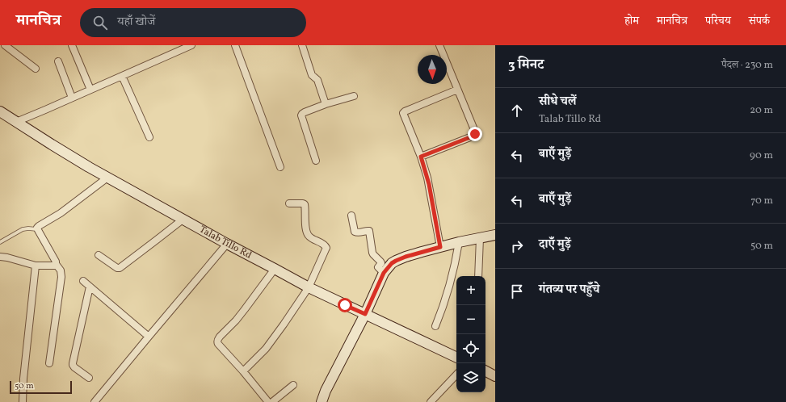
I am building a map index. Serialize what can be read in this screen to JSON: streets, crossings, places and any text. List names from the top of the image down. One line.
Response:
{"streets":{"main road":["Talab Tillo Rd"]},"scale_bar":"50 m","north":"bottom","page":{"header":"मानचित्र","search":"यहाँ खोजें","nav":["होम","मानचित्र","परिचय","संपर्क"],"heading":["3 मिनट","पैदल · 230 m"],"list":[["सीधे चलें","Talab Tillo Rd","20 m"],["बाएँ मुड़ें","90 m"],["बाएँ मुड़ें","70 m"],["दाएँ मुड़ें","50 m"],"गंतव्य पर पहुँचे"],"map_buttons":["+","−"],"scale":"50 m"}}
